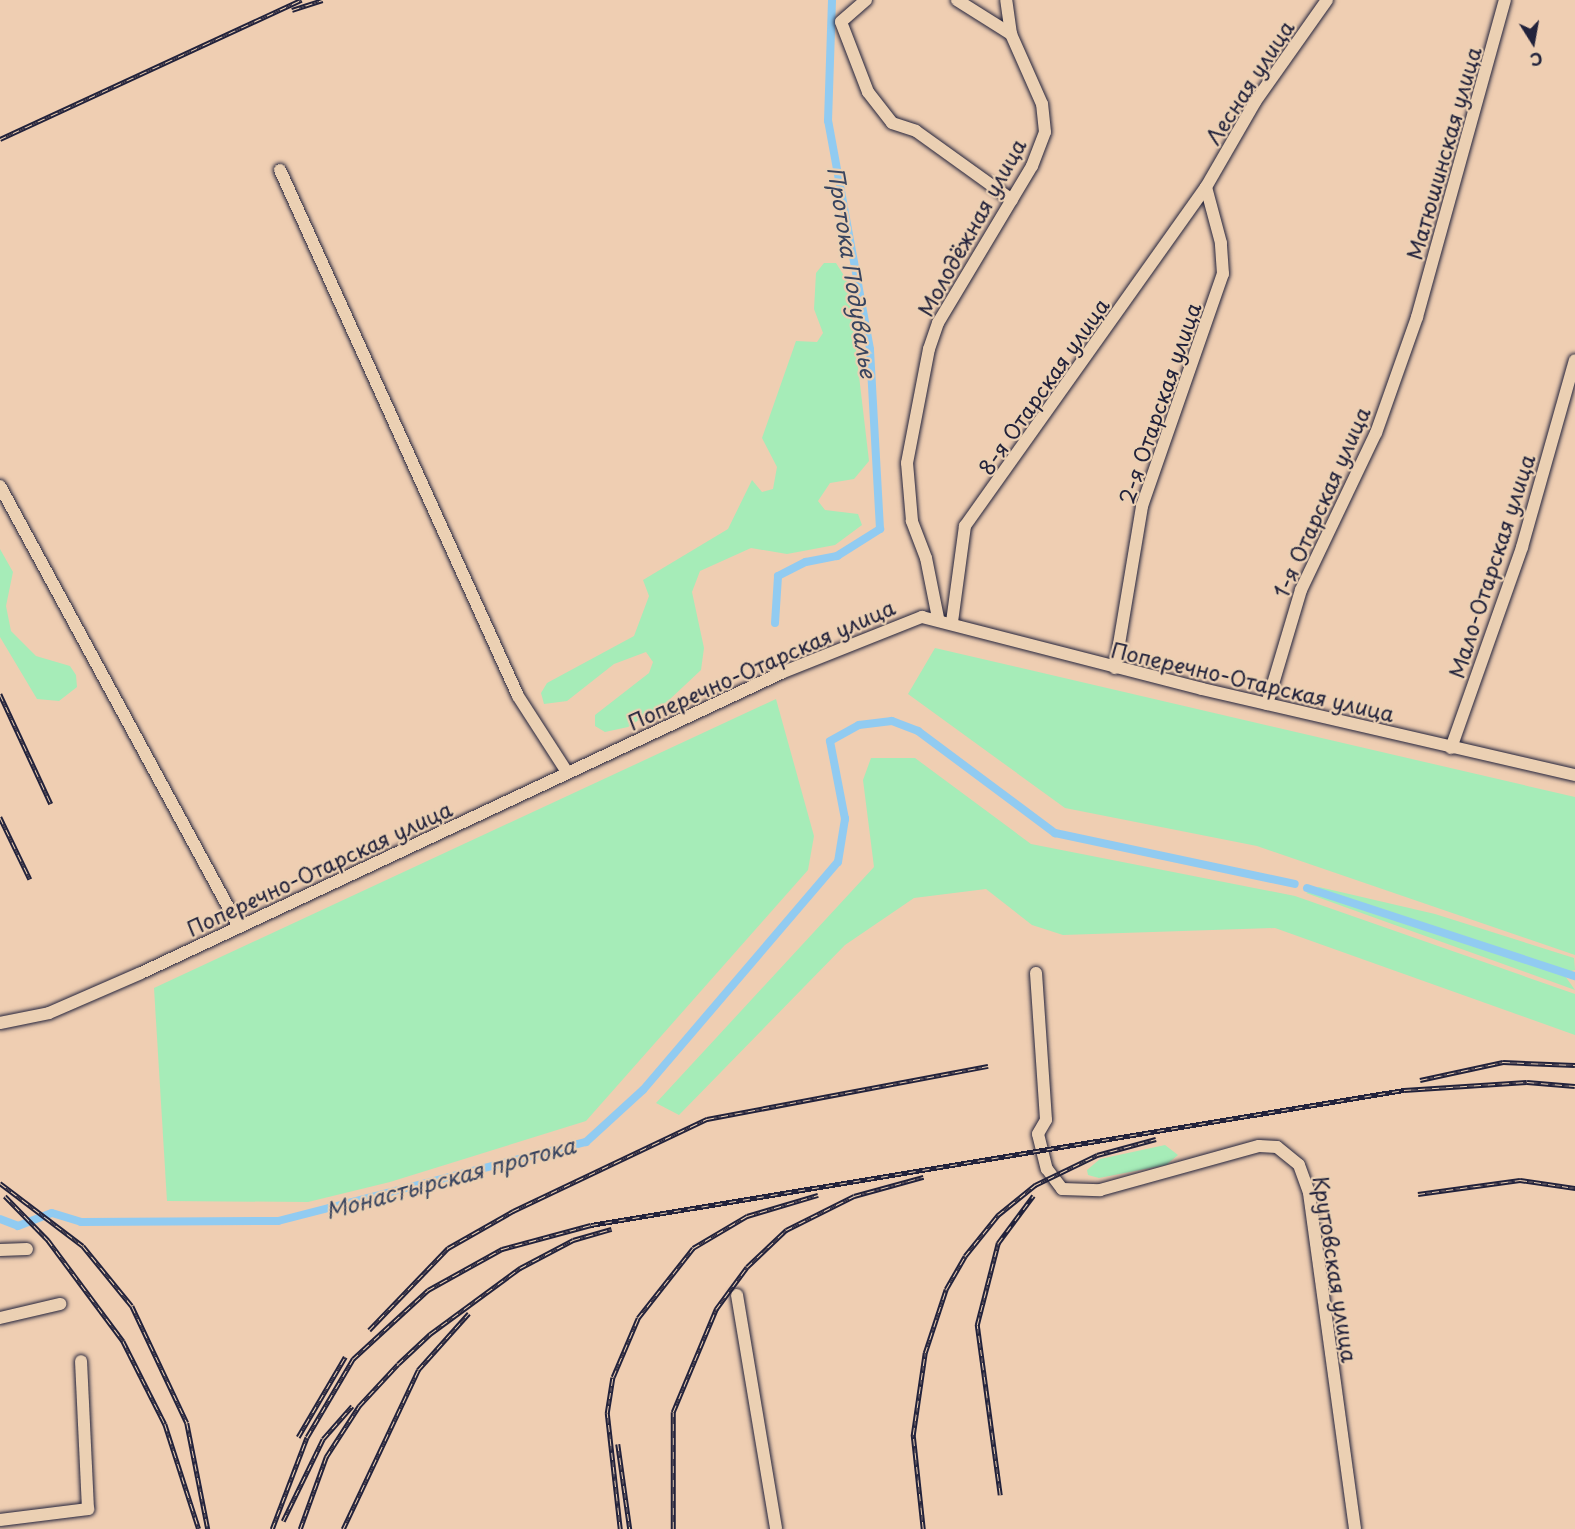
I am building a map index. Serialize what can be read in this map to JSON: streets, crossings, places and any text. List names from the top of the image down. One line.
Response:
{"streets":{"street":["Лесная улица","Матюшинская улица","Молодёжная улица","8-я Отарская улица","2-я Отарская улица","1-я Отарская улица","Мало-Отарская улица","Поперечно-Отарская улица","Крутовская улица"]},"crossings":[["Лесная улица","8-я Отарская улица"],["Лесная улица","2-я Отарская улица"],["Матюшинская улица","1-я Отарская улица"],["Молодёжная улица","Поперечно-Отарская улица"],["8-я Отарская улица","2-я Отарская улица"],["8-я Отарская улица","Поперечно-Отарская улица"],["2-я Отарская улица","Поперечно-Отарская улица"],["1-я Отарская улица","Поперечно-Отарская улица"],["Мало-Отарская улица","Поперечно-Отарская улица"]],"water":["Протока Подувалье","Монастырская протока"],"north":"bottom"}
